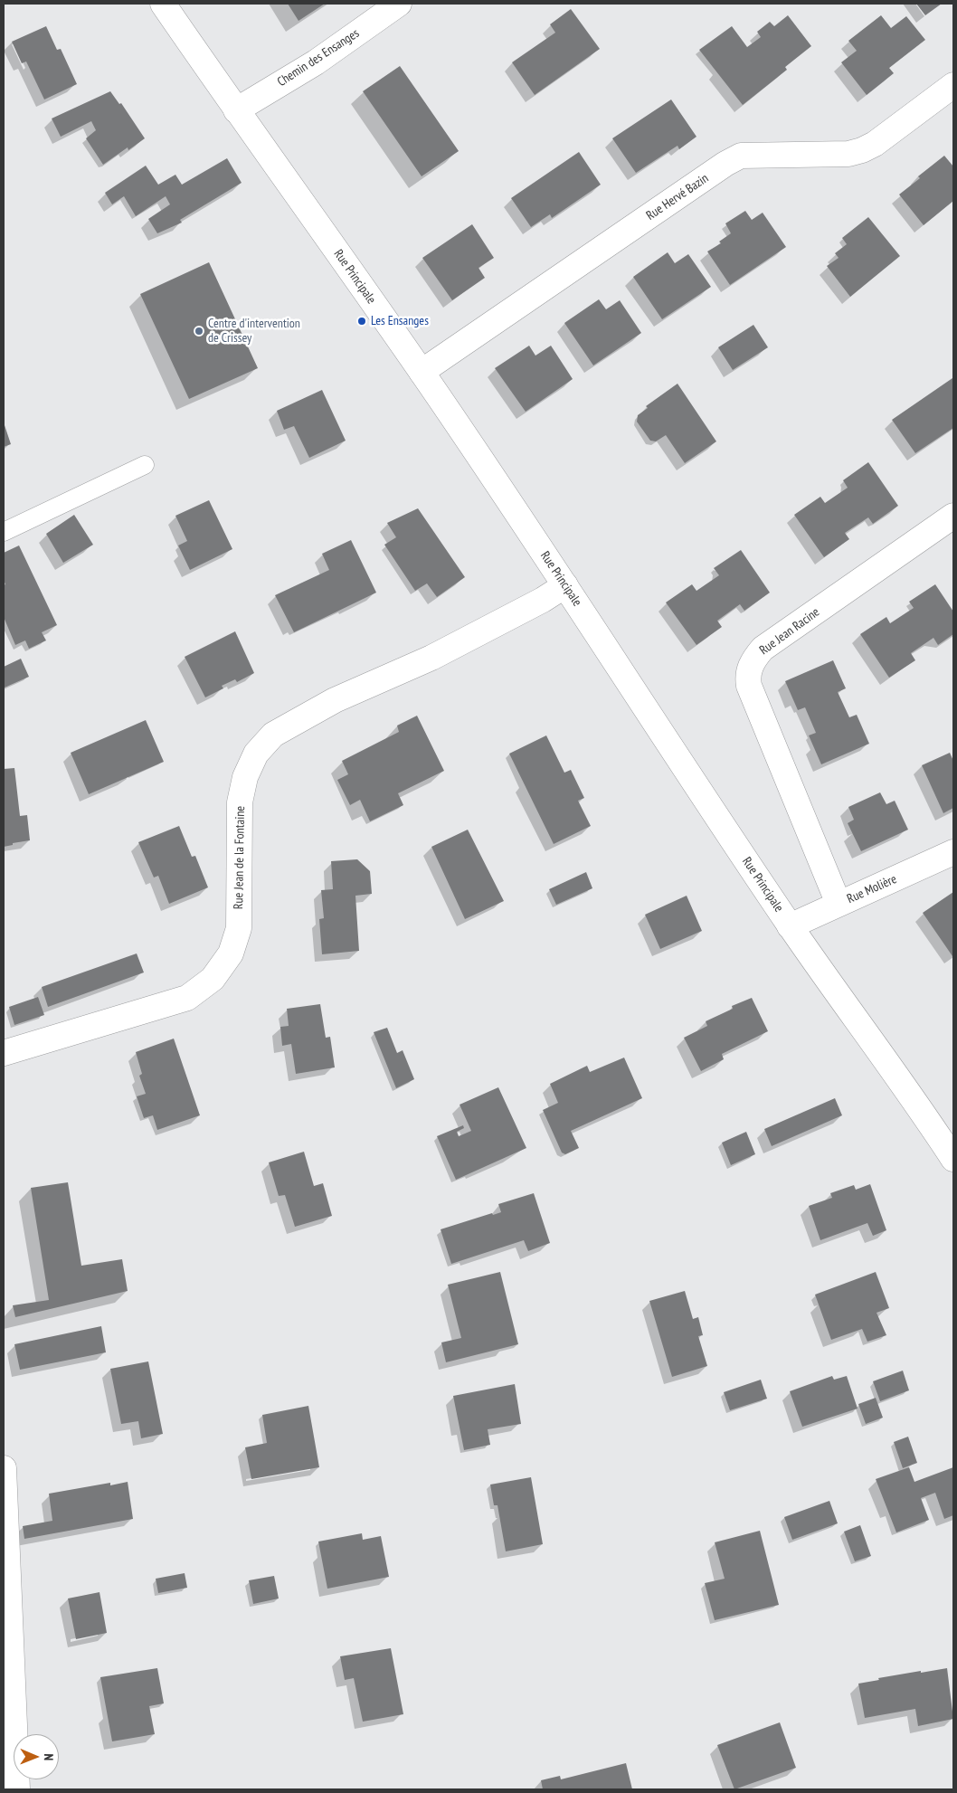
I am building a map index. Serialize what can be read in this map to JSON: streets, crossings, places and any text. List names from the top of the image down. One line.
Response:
{"streets":{"street":["Chemin des Ensanges","Rue Hervé Bazin","Rue Principale","Rue Jean Racine","Rue Jean de la Fontaine","Rue Molière"]},"crossings":[["Chemin des Ensanges","Rue Principale"],["Rue Hervé Bazin","Rue Principale"],["Rue Principale","Rue Jean de la Fontaine"],["Rue Principale","Rue Molière"],["Rue Jean Racine","Rue Molière"]],"places":["Les Ensanges","Centre d'intervention de Crissey"],"north":"right"}
